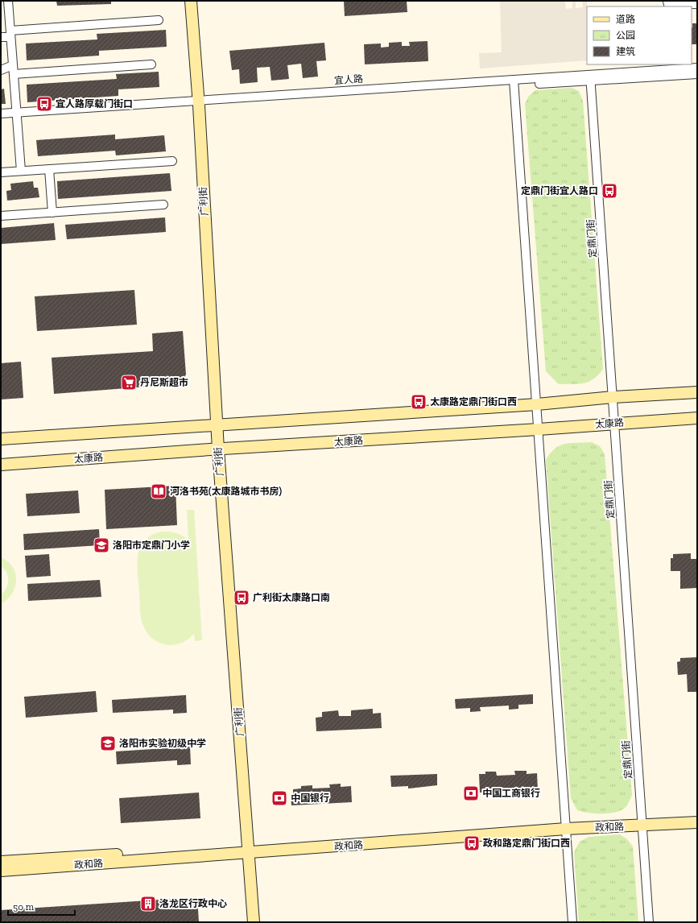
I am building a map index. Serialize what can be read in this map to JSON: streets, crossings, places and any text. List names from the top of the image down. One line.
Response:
{"streets":{"street":["宜人路","广利街","定鼎门街","太康路","政和路"]},"crossings":[["宜人路","广利街"],["宜人路","定鼎门街"],["广利街","太康路"],["广利街","政和路"],["定鼎门街","太康路"],["定鼎门街","政和路"]],"places":{"bus stop":["宜人路厚载门街口","定鼎门街宜人路口","太康路定鼎门街口西","广利街太康路口南","政和路定鼎门街口西"],"supermarket":["丹尼斯超市"],"library":["河洛书苑(太康路城市书房)"],"school or university":["洛阳市定鼎门小学","洛阳市实验初级中学"],"bank":["中国工商银行","中国银行"],"building":["洛龙区行政中心"]},"legend":["道路","公园","建筑"],"scale_bar":"50 m"}
